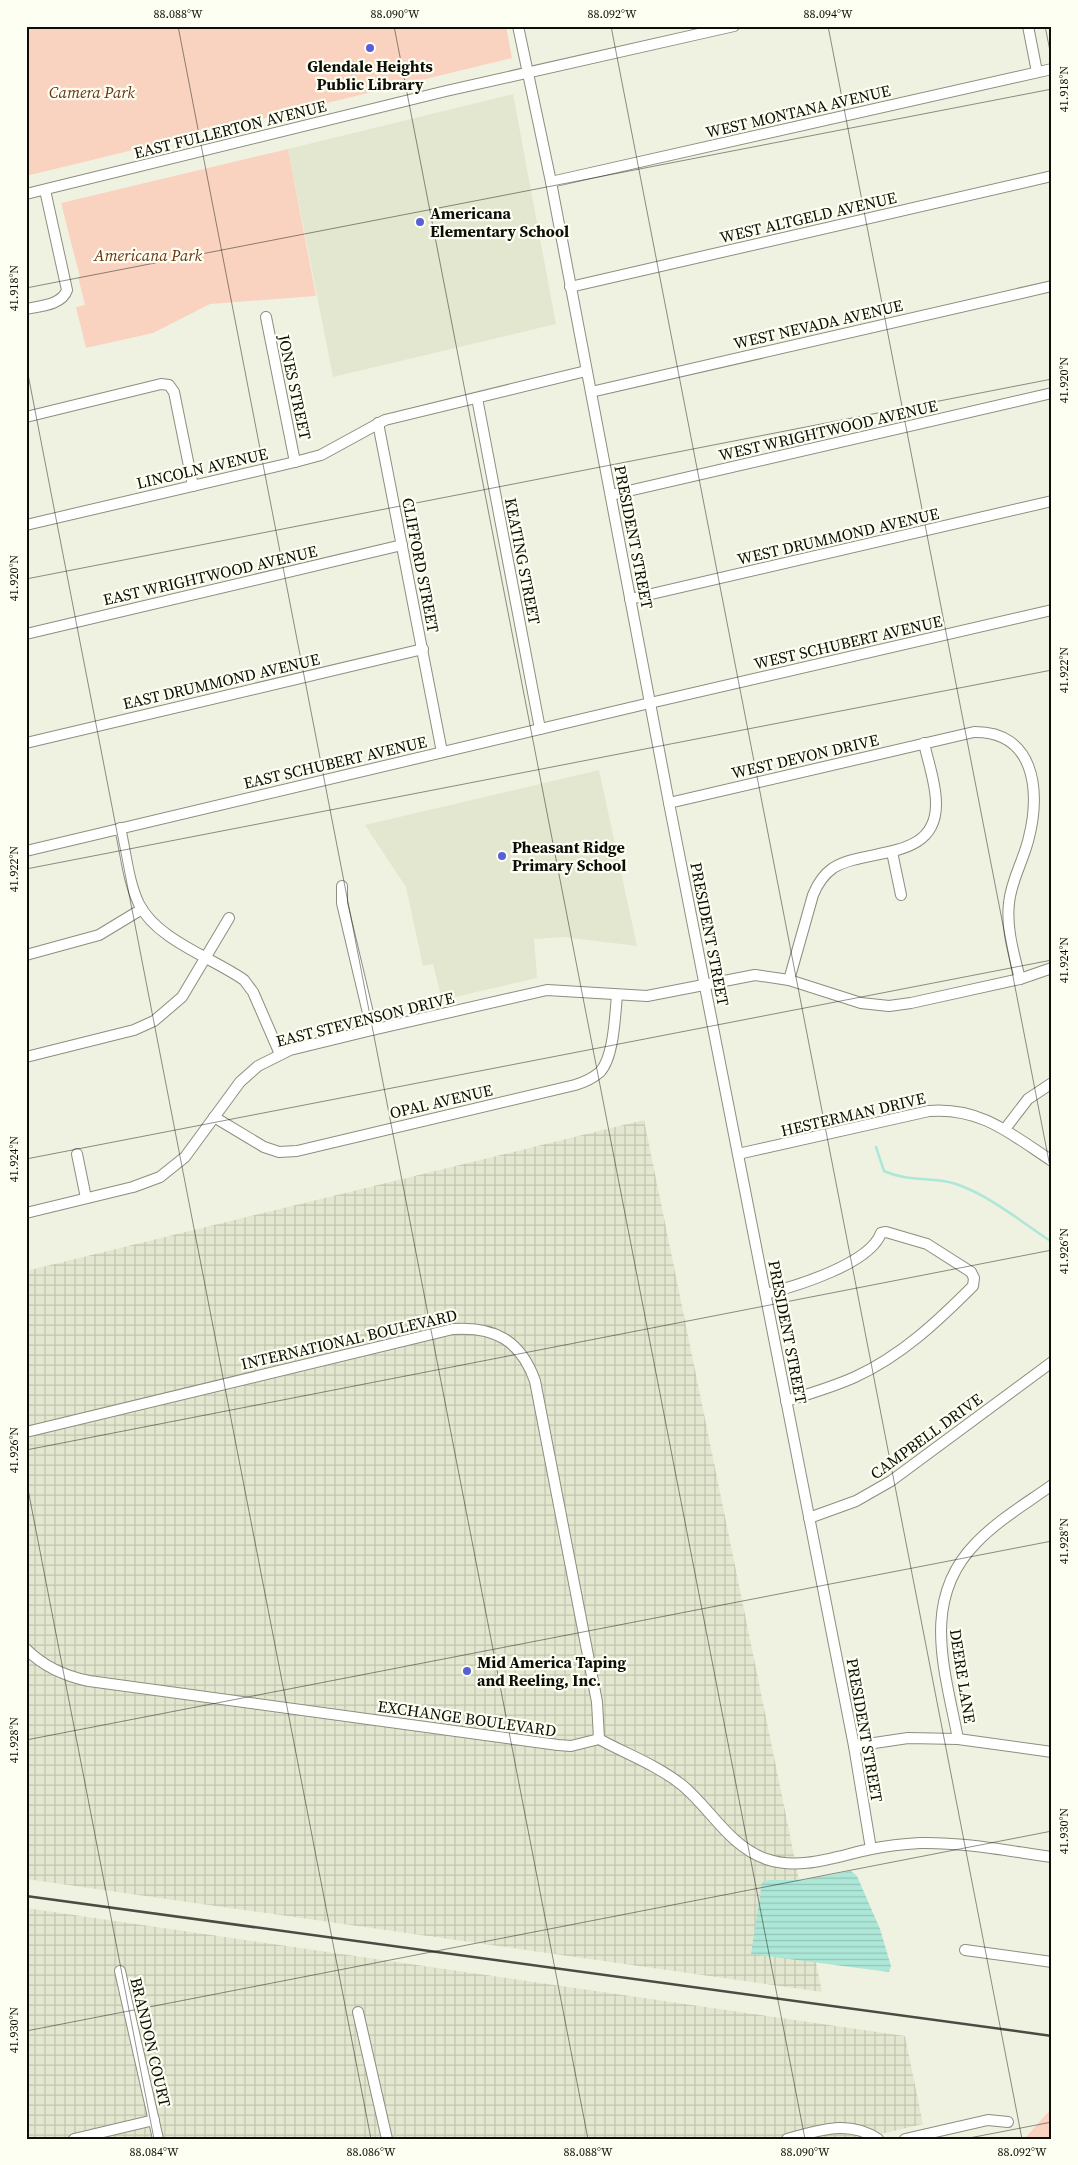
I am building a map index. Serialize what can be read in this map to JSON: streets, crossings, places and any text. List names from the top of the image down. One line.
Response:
{"streets":{"street":["WEST MONTANA AVENUE","EAST FULLERTON AVENUE","WEST ALTGELD AVENUE","WEST NEVADA AVENUE","JONES STREET","WEST WRIGHTWOOD AVENUE","LINCOLN AVENUE","WEST DRUMMOND AVENUE","PRESIDENT STREET","KEATING STREET","CLIFFORD STREET","EAST WRIGHTWOOD AVENUE","WEST SCHUBERT AVENUE","EAST DRUMMOND AVENUE","WEST DEVON DRIVE","EAST SCHUBERT AVENUE","EAST STEVENSON DRIVE","OPAL AVENUE","HESTERMAN DRIVE","INTERNATIONAL BOULEVARD","CAMPBELL DRIVE","DEERE LANE","EXCHANGE BOULEVARD","BRANDON COURT"]},"crossings":[["WEST MONTANA AVENUE","PRESIDENT STREET"],["EAST FULLERTON AVENUE","PRESIDENT STREET"],["WEST ALTGELD AVENUE","PRESIDENT STREET"],["WEST NEVADA AVENUE","PRESIDENT STREET"],["JONES STREET","LINCOLN AVENUE"],["WEST WRIGHTWOOD AVENUE","PRESIDENT STREET"],["LINCOLN AVENUE","CLIFFORD STREET"],["WEST DRUMMOND AVENUE","PRESIDENT STREET"],["PRESIDENT STREET","WEST SCHUBERT AVENUE"],["PRESIDENT STREET","WEST DEVON DRIVE"],["PRESIDENT STREET","EAST SCHUBERT AVENUE"],["PRESIDENT STREET","EAST STEVENSON DRIVE"],["PRESIDENT STREET","HESTERMAN DRIVE"],["PRESIDENT STREET","CAMPBELL DRIVE"],["KEATING STREET","EAST SCHUBERT AVENUE"],["CLIFFORD STREET","EAST WRIGHTWOOD AVENUE"],["CLIFFORD STREET","EAST DRUMMOND AVENUE"],["CLIFFORD STREET","EAST SCHUBERT AVENUE"],["WEST SCHUBERT AVENUE","EAST SCHUBERT AVENUE"],["WEST DEVON DRIVE","EAST STEVENSON DRIVE"],["EAST STEVENSON DRIVE","OPAL AVENUE"],["INTERNATIONAL BOULEVARD","EXCHANGE BOULEVARD"]],"parks":["Camera Park","Americana Park"],"places":["Glendale Heights Public Library","Americana Elementary School","Pheasant Ridge Primary School","Mid America Taping and Reeling, Inc."],"coordinates":["88.088°W","88.090°W","88.092°W","88.094°W","41.918°N","41.920°N","41.922°N","41.924°N","41.926°N","41.928°N","41.930°N","88.084°W","88.086°W"]}
